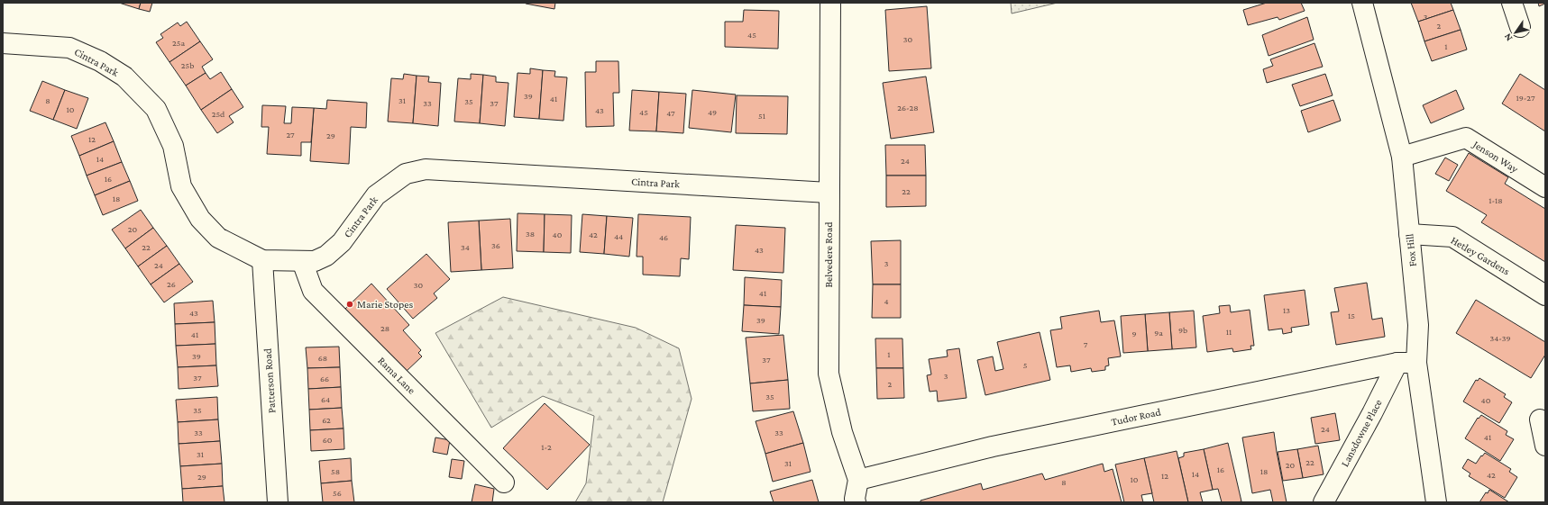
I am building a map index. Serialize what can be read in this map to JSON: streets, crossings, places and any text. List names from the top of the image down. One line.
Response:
{"streets":{"street":["Cintra Park","Jenson Way","Fox Hill","Belvedere Road","Hetley Gardens","Rama Lane","Patterson Road","Tudor Road","Lansdowne Place"]},"crossings":[["Cintra Park","Belvedere Road"],["Cintra Park","Rama Lane"],["Cintra Park","Patterson Road"],["Jenson Way","Fox Hill"],["Fox Hill","Hetley Gardens"],["Fox Hill","Tudor Road"],["Fox Hill","Lansdowne Place"],["Belvedere Road","Tudor Road"],["Tudor Road","Lansdowne Place"]],"places":["Marie Stopes"],"house_numbers":["3","2","45","30","25a","1","25b","39","19-27","41","8","31","35","33","37","26-28","10","43","45","49","47","25d","51","27","29","12","14","24","16","22","18","1-18","20","38","40","42","44","46","36","22","34","43","3","24","26","30","41","4","13","43","15","39","28","9b","11","9a","9","41","34-39","7","1","39","68","37","5","3","37","66","2","35","64","40","35","62","24","33","33","41","60","1-2","31","22","31","20","16","58","18","14","42","12","29","10","8","56"],"north":"bottom left"}
